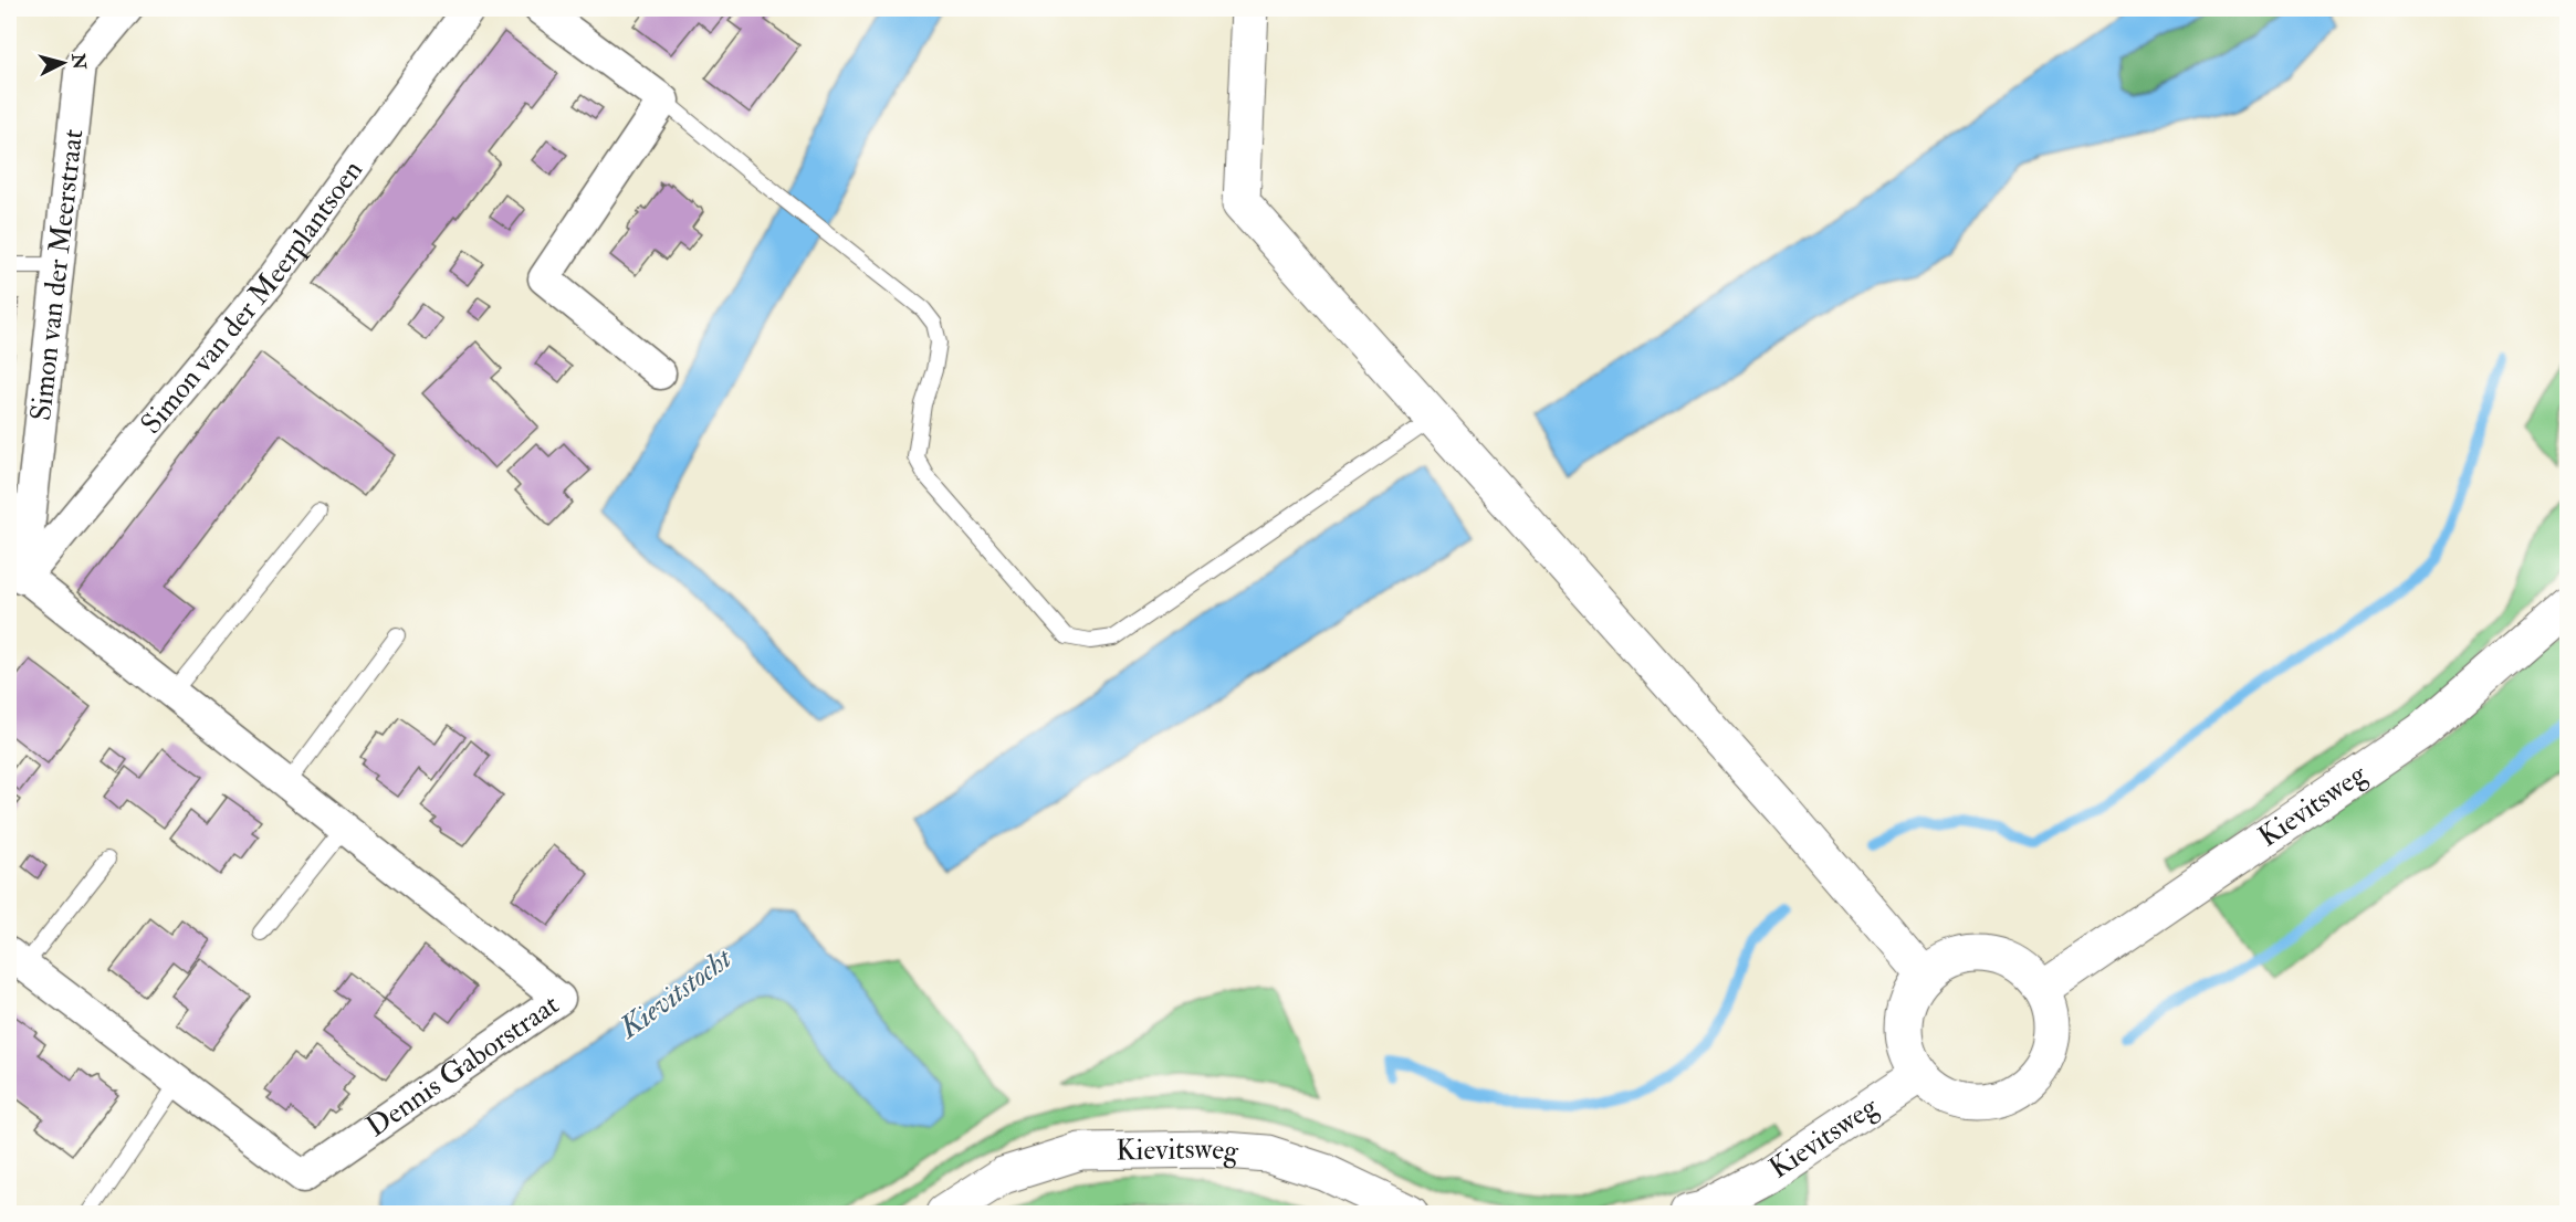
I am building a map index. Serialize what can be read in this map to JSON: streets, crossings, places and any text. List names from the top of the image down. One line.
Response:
{"streets":{"street":["Simon van der Meerstraat","Simon van der Meerplantsoen","Kievitsweg","Dennis Gaborstraat"]},"crossings":[["Simon van der Meerstraat","Simon van der Meerplantsoen"],["Simon van der Meerstraat","Dennis Gaborstraat"],["Simon van der Meerplantsoen","Dennis Gaborstraat"]],"water":["Kievitstocht"],"north":"right"}
